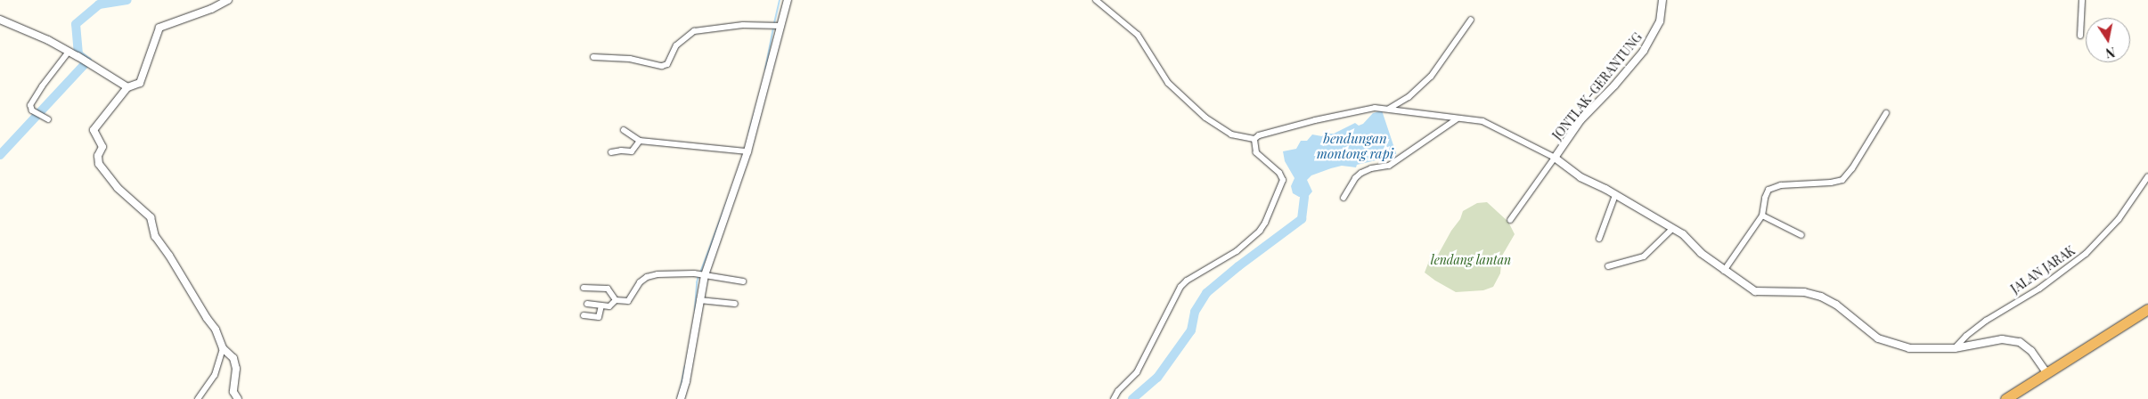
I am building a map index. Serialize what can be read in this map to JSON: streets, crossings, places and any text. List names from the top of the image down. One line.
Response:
{"streets":{"street":["JONTLAK-GERANTUNG","JALAN JARAK"]},"crossings":[["JONTLAK-GERANTUNG","JALAN JARAK"]],"water":["bendungan montong rapi"],"parks":["lendang lantan"],"north":"bottom"}
